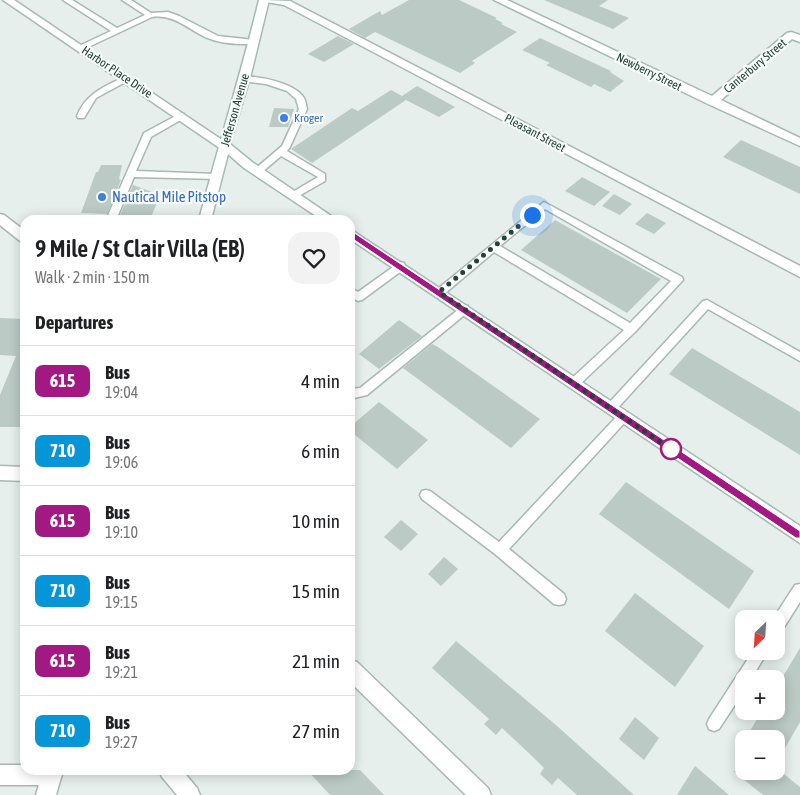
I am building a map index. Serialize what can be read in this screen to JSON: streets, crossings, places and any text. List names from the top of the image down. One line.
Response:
{"streets":{"street":["Canterbury Street","Harbor Place Drive","Newberry Street","Jefferson Avenue","Pleasant Street"]},"crossings":[["Canterbury Street","Newberry Street"],["Harbor Place Drive","Jefferson Avenue"]],"places":["Kroger","Nautical Mile Pitstop"],"lines":["bus line 615"],"north":"bottom left","page":{"heading":[["9 Mile / St Clair Villa (EB)","Walk · 2 min · 150 m"],"Departures"],"list":[{"mark":"615","name":"Bus","note":"19:04","value":"4 min"},{"mark":"710","name":"Bus","note":"19:06","value":"6 min"},{"mark":"615","name":"Bus","note":"19:10","value":"10 min"},{"mark":"710","name":"Bus","note":"19:15","value":"15 min"},{"mark":"615","name":"Bus","note":"19:21","value":"21 min"},{"mark":"710","name":"Bus","note":"19:27","value":"27 min"}],"map_buttons":["+","−"]}}
